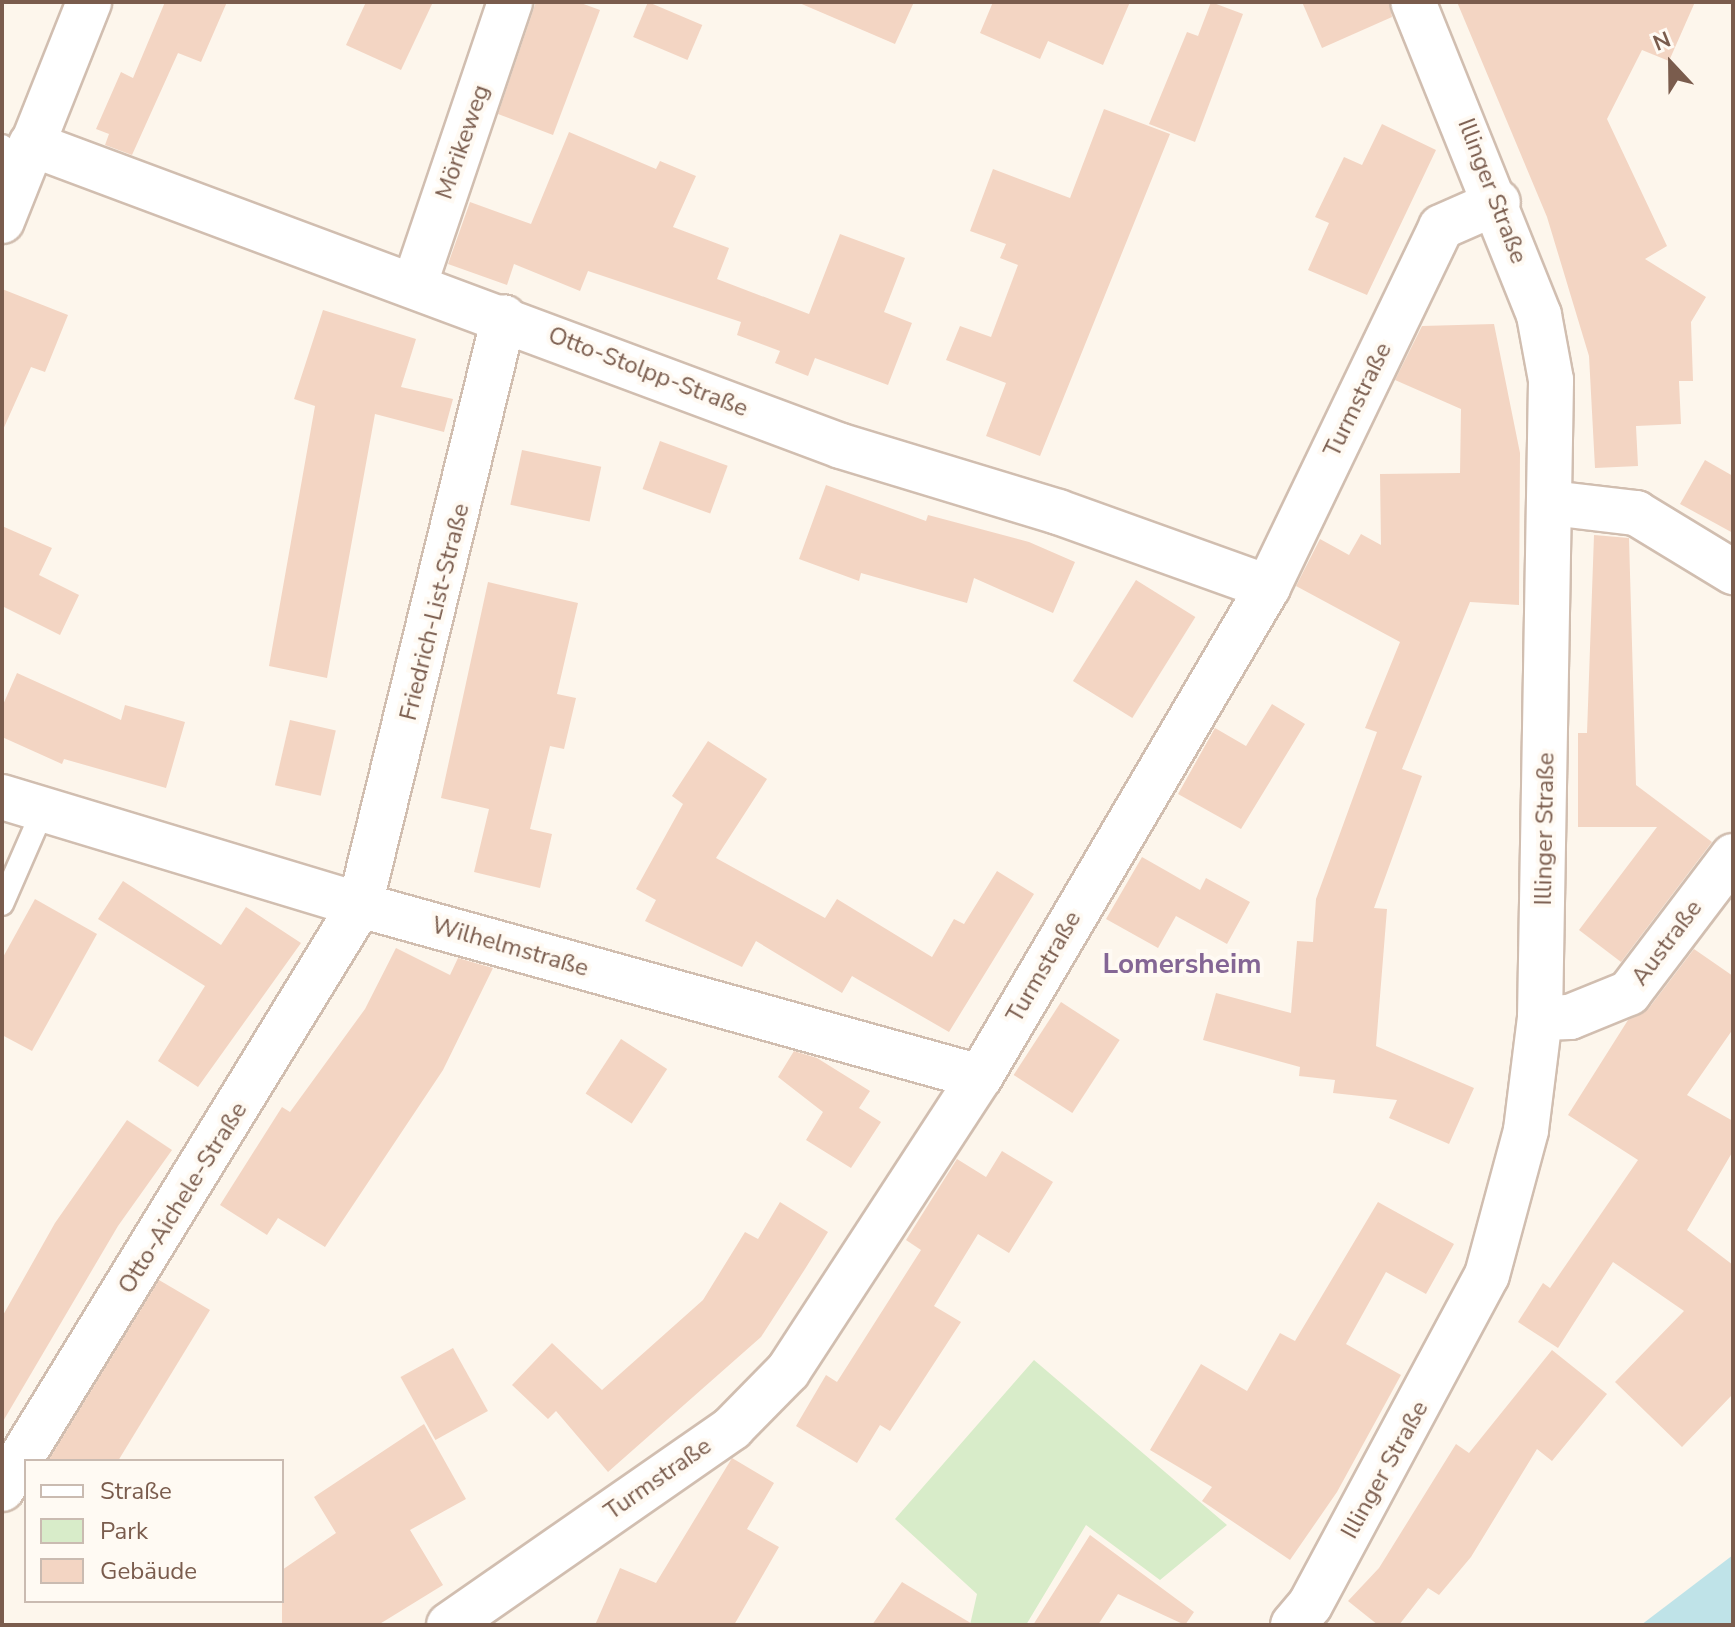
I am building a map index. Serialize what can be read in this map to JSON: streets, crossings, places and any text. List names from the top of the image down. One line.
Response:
{"streets":{"street":["Mörikeweg","Illinger Straße","Otto-Stolpp-Straße","Turmstraße","Friedrich-List-Straße","Austraße","Wilhelmstraße","Otto-Aichele-Straße"]},"crossings":[["Mörikeweg","Otto-Stolpp-Straße"],["Illinger Straße","Turmstraße"],["Illinger Straße","Austraße"],["Otto-Stolpp-Straße","Turmstraße"],["Otto-Stolpp-Straße","Friedrich-List-Straße"],["Turmstraße","Wilhelmstraße"],["Friedrich-List-Straße","Wilhelmstraße"],["Friedrich-List-Straße","Otto-Aichele-Straße"],["Wilhelmstraße","Otto-Aichele-Straße"]],"districts":["Lomersheim"],"legend":["Straße","Park","Gebäude"],"north":"top"}
